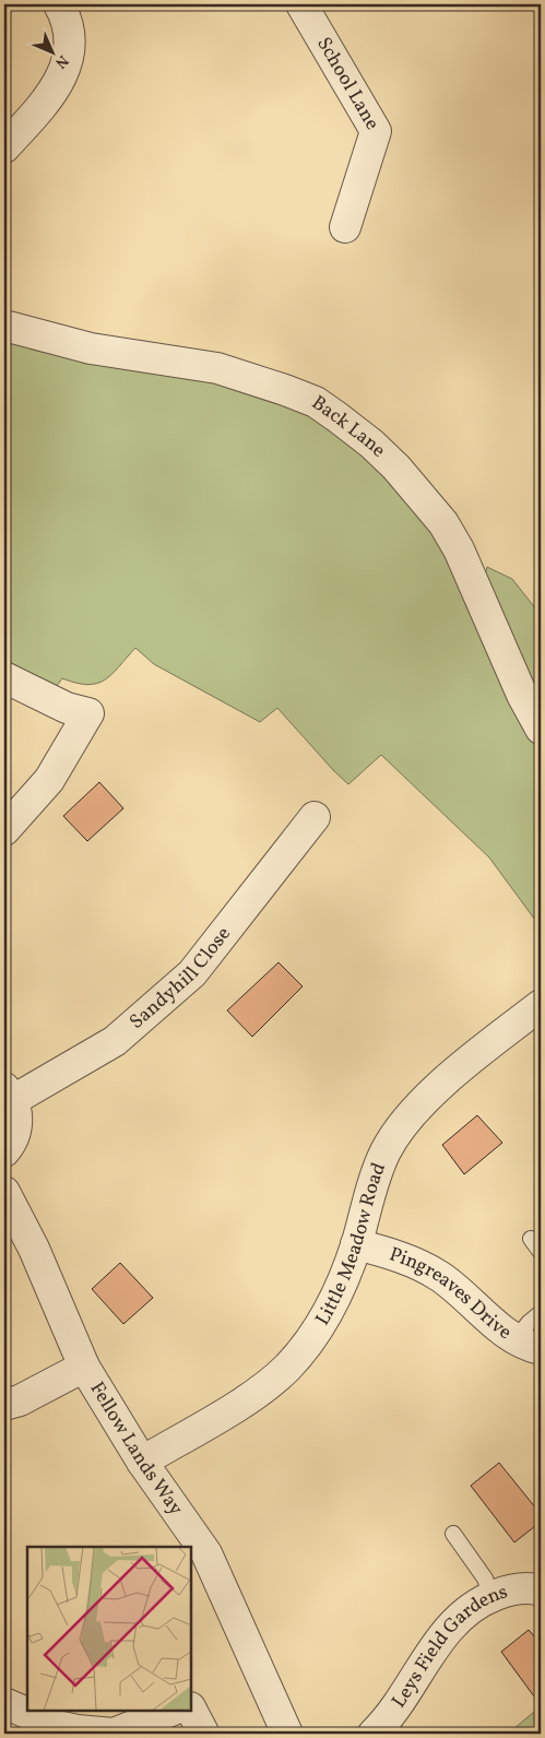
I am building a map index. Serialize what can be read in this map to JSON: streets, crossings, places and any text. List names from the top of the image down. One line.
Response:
{"streets":{"street":["School Lane","Back Lane","Sandyhill Close","Little Meadow Road","Pingreaves Drive","Fellow Lands Way","Leys Field Gardens"]},"crossings":[["Little Meadow Road","Pingreaves Drive"],["Little Meadow Road","Fellow Lands Way"]],"north":"bottom right"}
